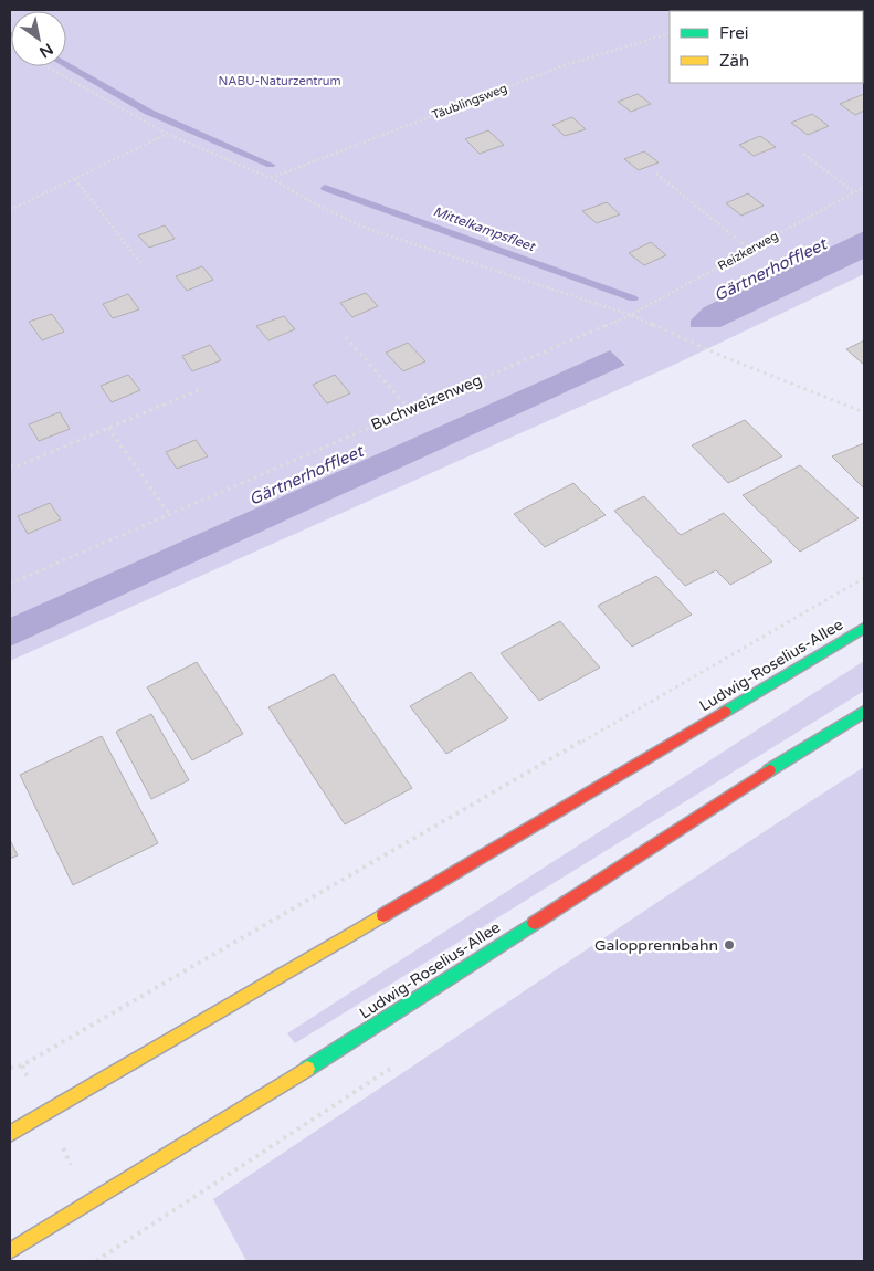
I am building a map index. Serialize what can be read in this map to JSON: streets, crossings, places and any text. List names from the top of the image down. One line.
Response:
{"streets":{"main road":["Ludwig-Roselius-Allee"],"path":["Täublingsweg","Reizkerweg","Buchweizenweg"]},"crossings":[["Reizkerweg","Buchweizenweg"]],"water":["Mittelkampsfleet","Gärtnerhoffleet"],"parks":["NABU-Naturzentrum"],"places":["Galopprennbahn"],"legend":["Frei","Zäh"],"north":"bottom right"}
